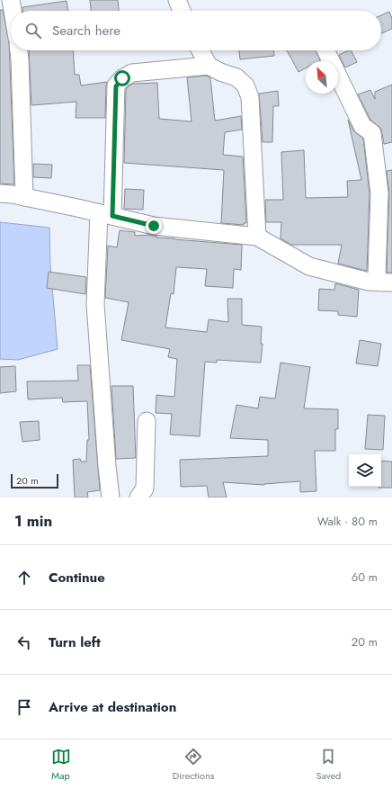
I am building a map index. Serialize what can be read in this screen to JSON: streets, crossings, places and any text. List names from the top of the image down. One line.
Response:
{"scale_bar":"20 m","north":"top left","page":{"search":"Search here","scale":"20 m","heading":["1 min","Walk · 80 m"],"list":[["Continue","60 m"],["Turn left","20 m"],"Arrive at destination"],"nav":["Map","Directions","Saved"]}}
